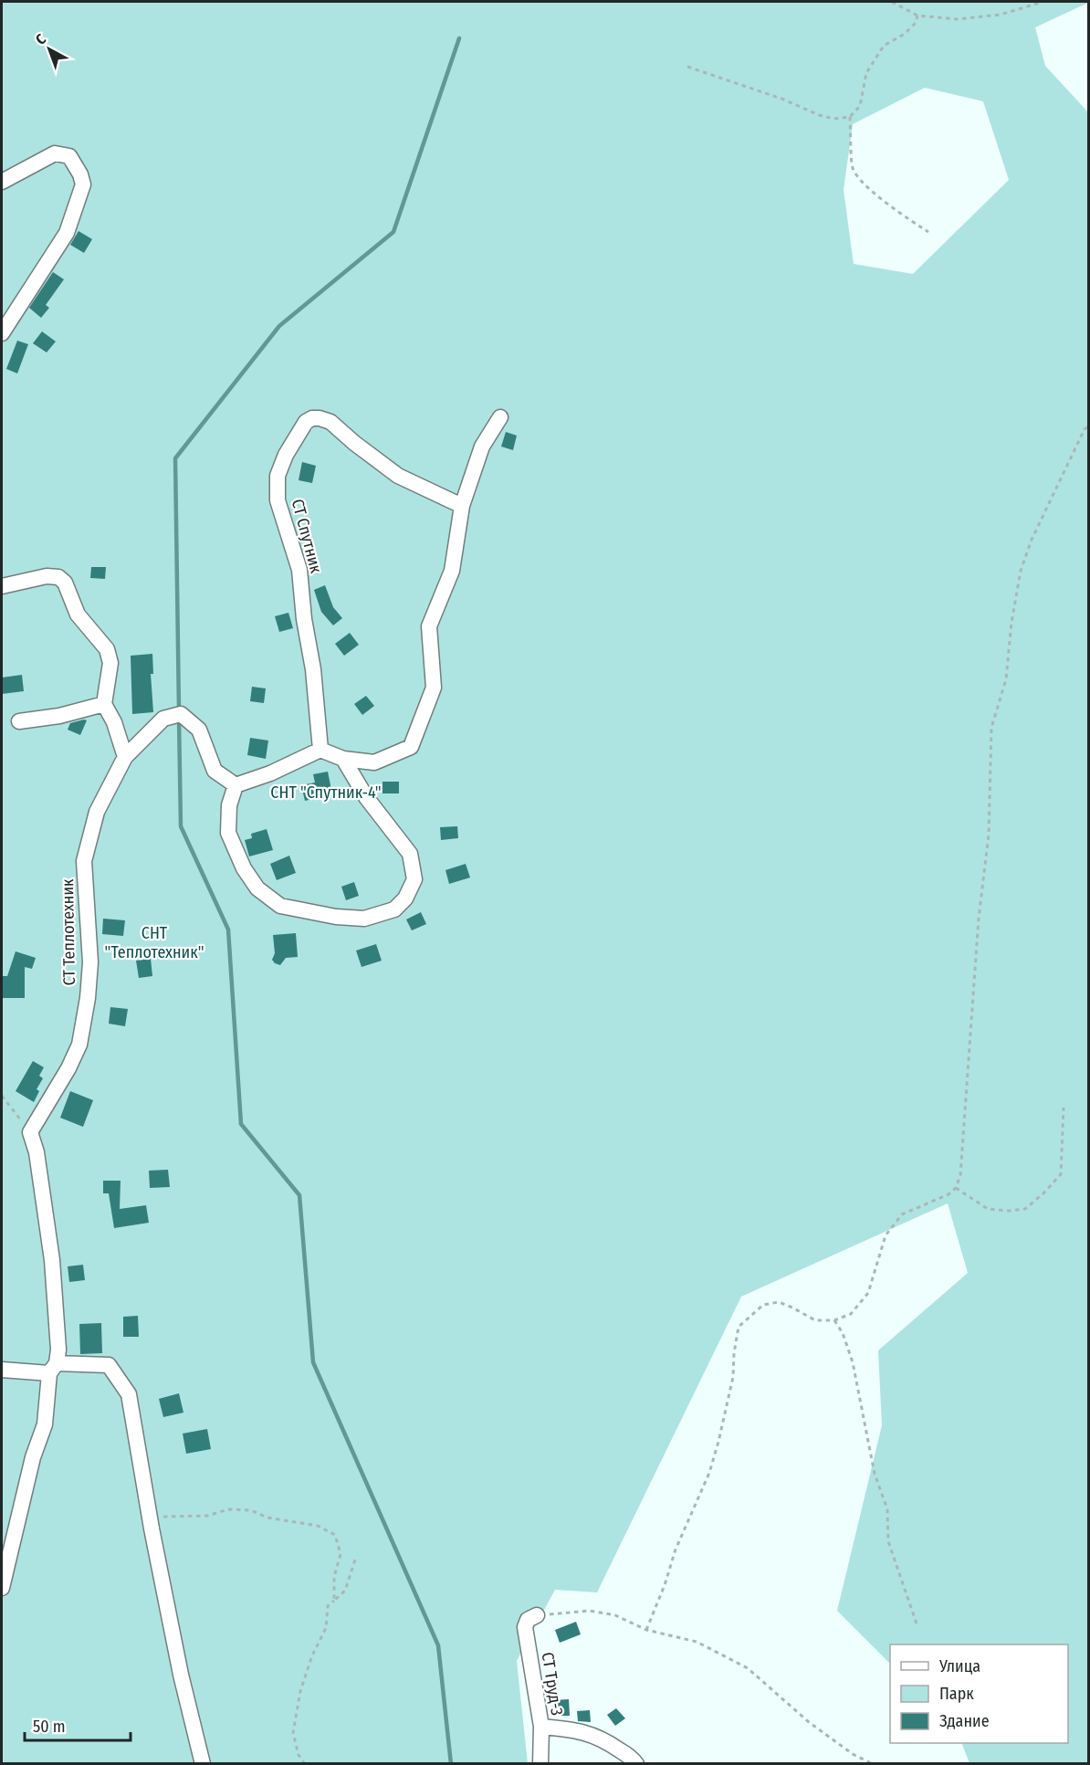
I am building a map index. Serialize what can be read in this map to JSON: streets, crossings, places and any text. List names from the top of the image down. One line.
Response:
{"streets":{"street":["СТ Спутник","СТ Теплотехник","СТ Труд-3"]},"crossings":[["СТ Спутник","СТ Теплотехник"]],"parks":["СНТ \"Спутник-4\"","СНТ \"Теплотехник\""],"legend":["Улица","Парк","Здание"],"scale_bar":"50 m","north":"top left"}
